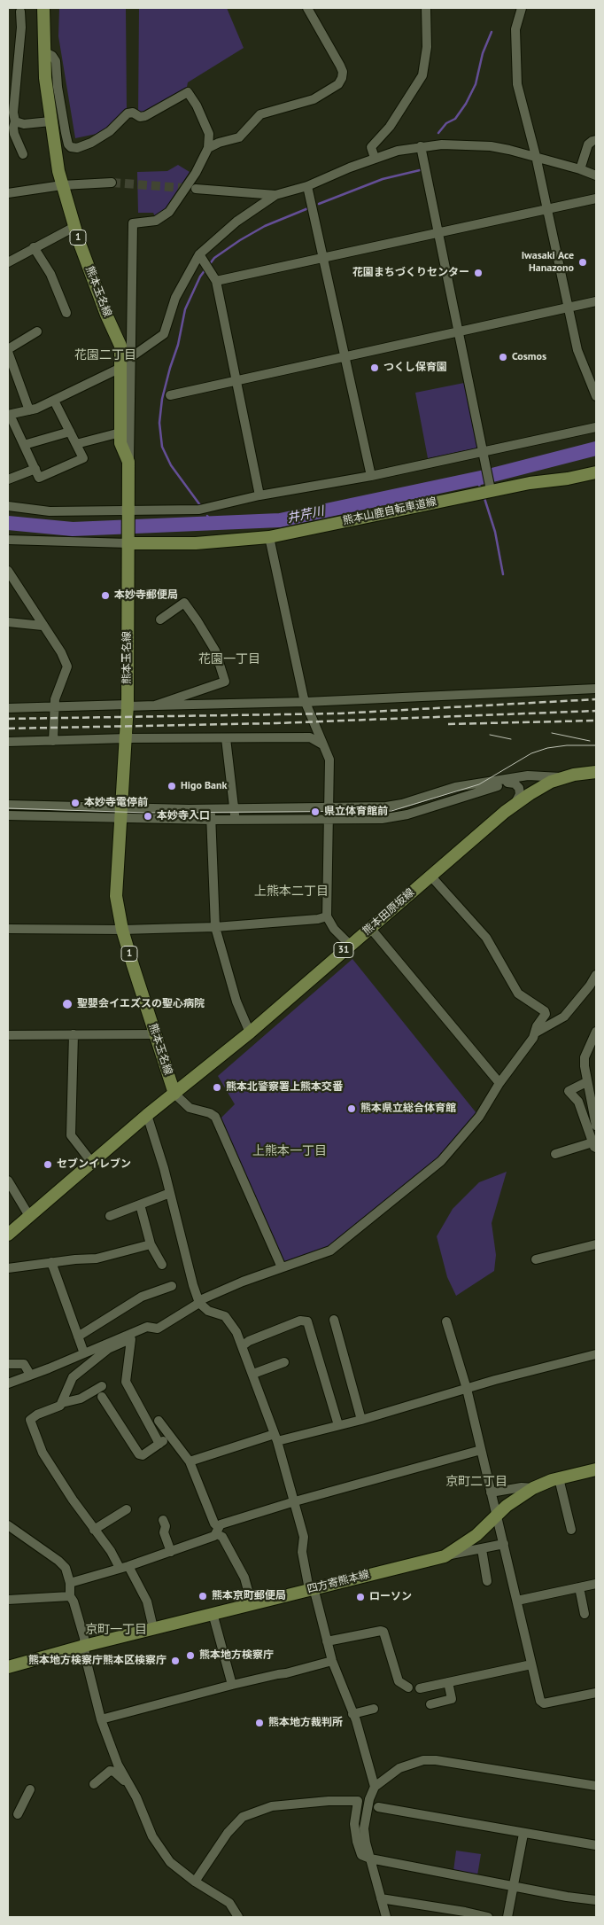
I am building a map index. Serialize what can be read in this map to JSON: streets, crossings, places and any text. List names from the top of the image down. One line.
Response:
{"streets":{"main road":["1","熊本玉名線","熊本山鹿自転車道線","熊本田原坂線","31","四方寄熊本線"]},"crossings":[["熊本玉名線","熊本山鹿自転車道線"],["熊本玉名線","熊本田原坂線"]],"districts":["花園二丁目","花園一丁目","上熊本二丁目","上熊本一丁目","京町二丁目","京町一丁目"],"water":["井芹川"],"places":["Iwasaki Ace Hanazono","花園まちづくりセンター","Cosmos","つくし保育園","本妙寺郵便局","Higo Bank","本妙寺電停前","県立体育館前","本妙寺入口","聖嬰会イエズスの聖心病院","熊本北警察署上熊本交番","熊本県立総合体育館","セブンイレブン","熊本京町郵便局","ローソン","熊本地方検察庁","熊本地方検察庁熊本区検察庁","熊本地方裁判所"]}
